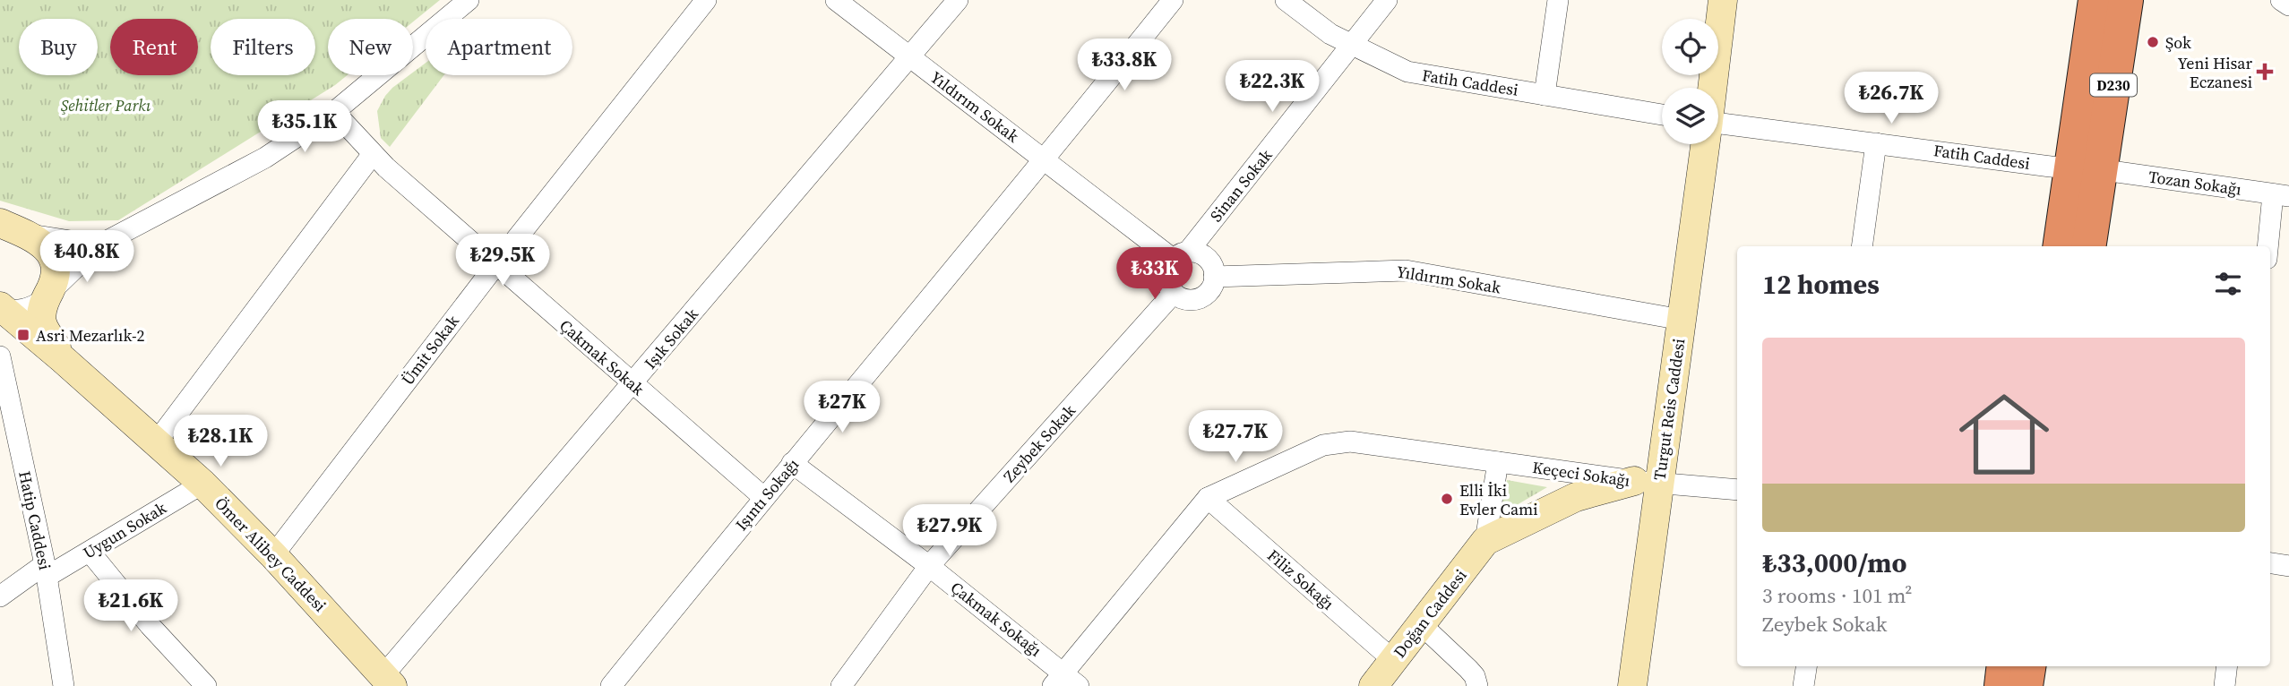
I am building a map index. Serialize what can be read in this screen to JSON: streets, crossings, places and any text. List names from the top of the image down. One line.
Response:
{"streets":{"highway":["D230"],"street":["Fatih Caddesi","Yıldırım Sokak","Tozan Sokağı","Sinan Sokak","Işık Sokak","Ümit Sokak","Çakmak Sokak","Turgut Reis Caddesi","Zeybek Sokak","Keçeci Sokağı","Işıntı Sokağı","Hatip Caddesi","Uygun Sokak","Ömer Alibey Caddesi","Filiz Sokağı","Doğan Caddesi","Çakmak Sokağı"]},"crossings":[["Fatih Caddesi","D230"],["Fatih Caddesi","Tozan Sokağı"],["Fatih Caddesi","Sinan Sokak"],["D230","Tozan Sokağı"],["Yıldırım Sokak","Sinan Sokak"],["Yıldırım Sokak","Işık Sokak"],["Yıldırım Sokak","Turgut Reis Caddesi"],["Yıldırım Sokak","Zeybek Sokak"],["Yıldırım Sokak","Işıntı Sokağı"],["Sinan Sokak","Zeybek Sokak"],["Işık Sokak","Çakmak Sokak"],["Işık Sokak","Ömer Alibey Caddesi"],["Ümit Sokak","Çakmak Sokak"],["Ümit Sokak","Ömer Alibey Caddesi"],["Çakmak Sokak","Işıntı Sokağı"],["Turgut Reis Caddesi","Keçeci Sokağı"],["Turgut Reis Caddesi","Doğan Caddesi"],["Zeybek Sokak","Çakmak Sokağı"],["Keçeci Sokağı","Filiz Sokağı"],["Keçeci Sokağı","Doğan Caddesi"],["Işıntı Sokağı","Çakmak Sokağı"],["Hatip Caddesi","Uygun Sokak"],["Uygun Sokak","Ömer Alibey Caddesi"],["Filiz Sokağı","Doğan Caddesi"]],"parks":["Şehitler Parkı"],"places":{"other":["Şok","Elli İki Evler Cami"],"health":["Yeni Hisar Eczanesi"],"transit":["Asri Mezarlık-2"]},"page":{"chip":["Buy","Rent","Filters","New","Apartment"],"price":["₺33.8K","₺22.3K","₺26.7K","₺35.1K","₺40.8K","₺29.5K","₺33K","₺27K","₺27.7K","₺28.1K","₺27.9K","₺21.6K"],"heading":"12 homes","list":[{"name":"₺33,000/mo","note":"3 rooms · 101 m² · Zeybek Sokak"}]}}
